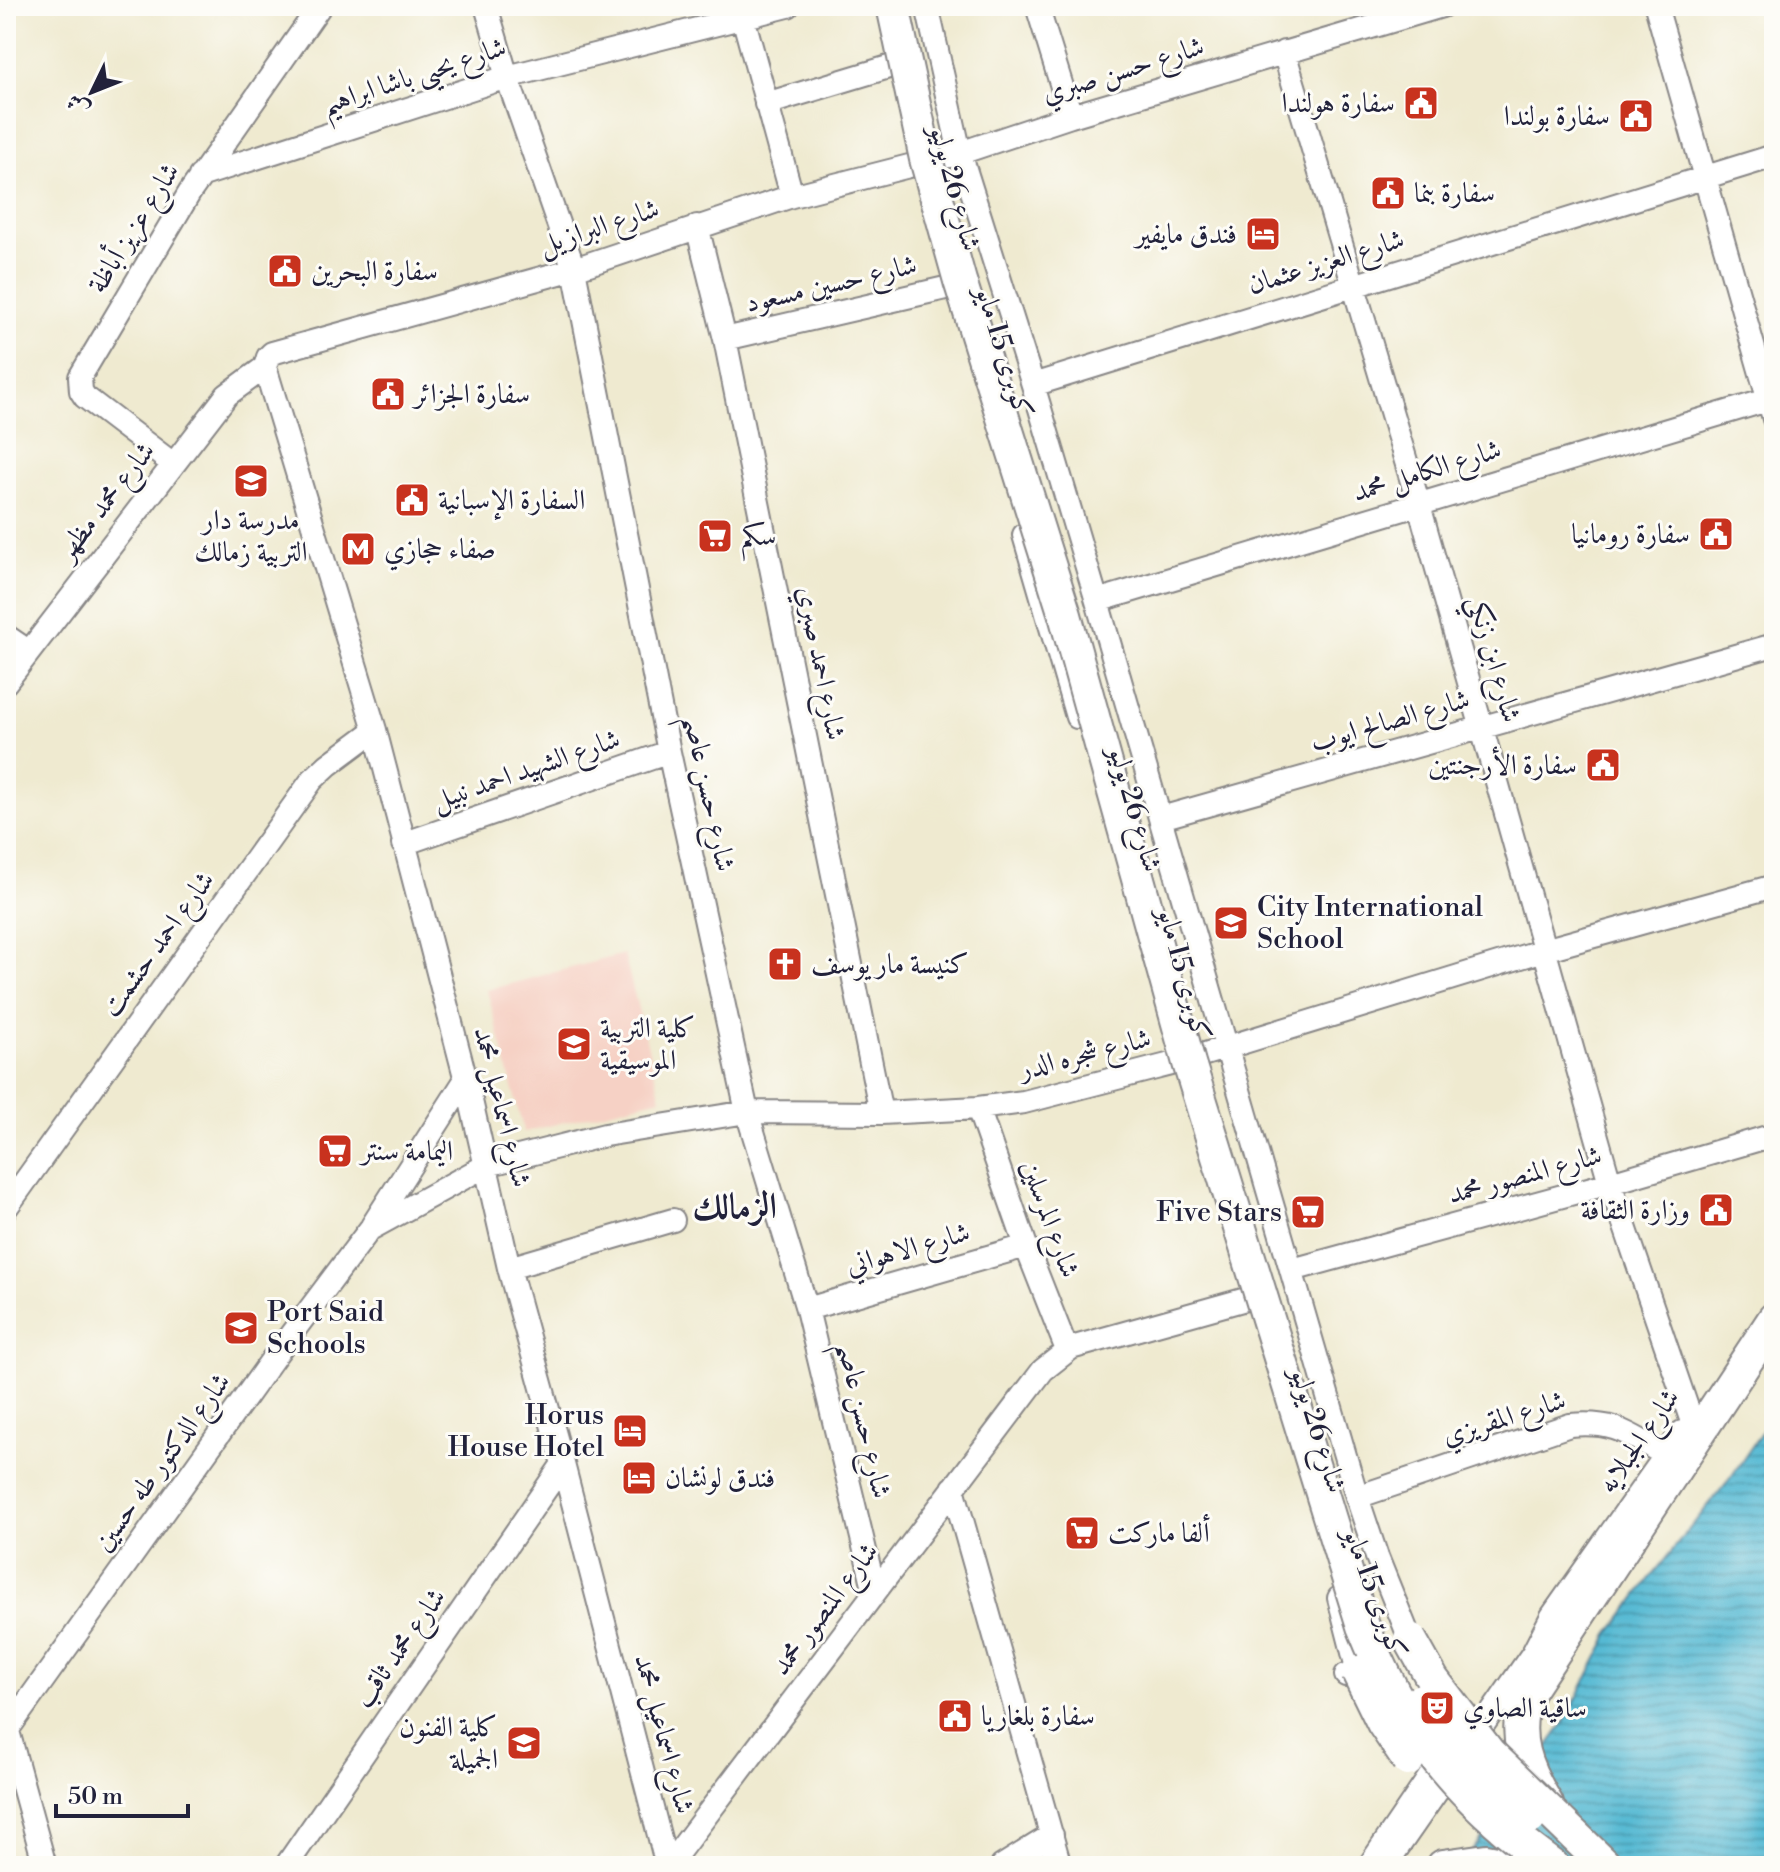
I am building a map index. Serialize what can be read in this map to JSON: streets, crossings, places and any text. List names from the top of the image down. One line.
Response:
{"streets":{"highway":["كوبرى 15 مايو"],"street":["شارع حسن صبري","شارع يحيى باشا ابراهيم","شارع 26 يوليو","شارع البرازيل","شارع عزيز أباظة","شارع العزيز عثمان","شارع حسين مسعود","شارع الكامل محمد","شارع محمد مظهر","شارع ابن زنكي","شارع احمد صبري","شارع الصالح ايوب","شارع الشهيد احمد نبيل","شارع حسن عاصم","شارع احمد حشمت","شارع شجره الدر","شارع اسماعيل محمد","شارع المنصور محمد","شارع المرسلين","شارع الاهواني","شارع المقريزي","شارع الجبلايه","شارع الدكتور طه حسين","شارع محمد ثاقب"]},"crossings":[["شارع حسن صبري","شارع 26 يوليو"],["شارع حسن صبري","شارع البرازيل"],["شارع حسن صبري","شارع ابن زنكي"],["شارع يحيى باشا ابراهيم","شارع عزيز أباظة"],["شارع يحيى باشا ابراهيم","شارع حسن عاصم"],["شارع 26 يوليو","شارع البرازيل"],["شارع 26 يوليو","شارع العزيز عثمان"],["شارع 26 يوليو","شارع حسين مسعود"],["شارع 26 يوليو","شارع الكامل محمد"],["شارع 26 يوليو","شارع الصالح ايوب"],["شارع 26 يوليو","شارع شجره الدر"],["شارع 26 يوليو","شارع المنصور محمد"],["شارع 26 يوليو","شارع المقريزي"],["شارع البرازيل","شارع محمد مظهر"],["شارع البرازيل","شارع احمد صبري"],["شارع البرازيل","شارع حسن عاصم"],["شارع البرازيل","شارع اسماعيل محمد"],["شارع عزيز أباظة","شارع محمد مظهر"],["شارع العزيز عثمان","شارع ابن زنكي"],["شارع حسين مسعود","شارع احمد صبري"],["شارع الكامل محمد","شارع ابن زنكي"],["شارع محمد مظهر","شارع اسماعيل محمد"],["شارع ابن زنكي","شارع الصالح ايوب"],["شارع ابن زنكي","شارع شجره الدر"],["شارع ابن زنكي","شارع المنصور محمد"],["شارع ابن زنكي","شارع الجبلايه"],["شارع احمد صبري","شارع شجره الدر"],["شارع الشهيد احمد نبيل","شارع حسن عاصم"],["شارع الشهيد احمد نبيل","شارع اسماعيل محمد"],["شارع حسن عاصم","شارع شجره الدر"],["شارع حسن عاصم","شارع المنصور محمد"],["شارع حسن عاصم","شارع الاهواني"],["شارع احمد حشمت","شارع اسماعيل محمد"],["شارع شجره الدر","شارع اسماعيل محمد"],["شارع شجره الدر","شارع المرسلين"],["شارع شجره الدر","شارع الدكتور طه حسين"],["شارع اسماعيل محمد","شارع المنصور محمد"],["شارع اسماعيل محمد","شارع الدكتور طه حسين"],["شارع اسماعيل محمد","شارع محمد ثاقب"],["شارع المنصور محمد","شارع المرسلين"],["شارع المرسلين","شارع الاهواني"],["شارع المقريزي","شارع الجبلايه"]],"districts":["الزمالك"],"places":{"public building":["سفارة هولندا","سفارة بولندا","سفارة بنما","سفارة البحرين","سفارة الجزائر","السفارة الإسبانية","سفارة رومانيا","سفارة الأرجنتين","وزارة الثقافة","سفارة بلغاريا"],"hotel":["فندق مايفير","Horus House Hotel","فندق لونشان"],"school or university":["مدرسة دار التربية زمالك","City International School","كلية التربية الموسيقية","Port Said Schools","كلية الفنون الجميلة"],"supermarket":["سكم","اليمامة سنتر","Five Stars","ألفا ماركت"],"metro station":["صفاء حجازي"],"church":["كنيسة مار يوسف"],"theatre":["ساقية الصاوي"]},"scale_bar":"50 m","north":"bottom left"}
